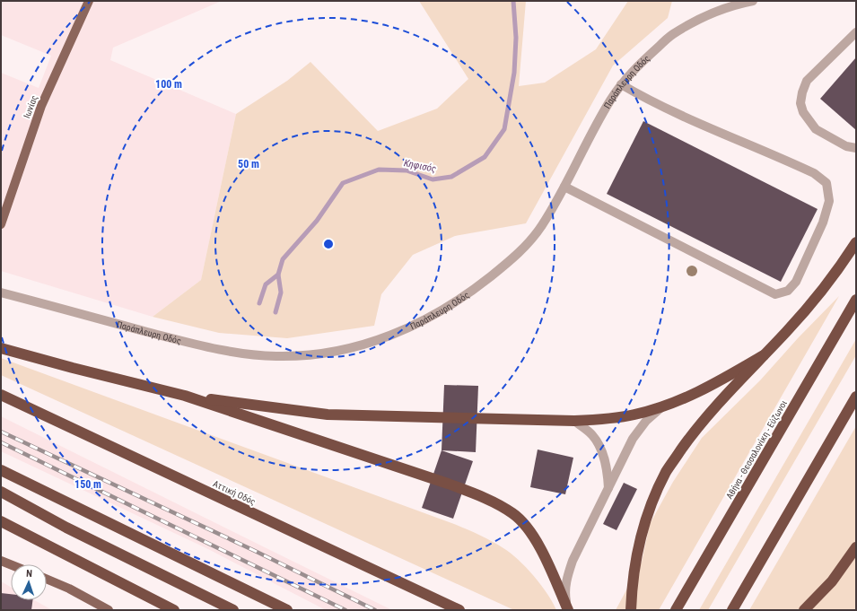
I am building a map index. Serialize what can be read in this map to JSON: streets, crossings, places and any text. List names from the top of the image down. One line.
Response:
{"streets":{"highway":["Αθήνα - Θεσσαλονίκη - Εύζωνοι","Αττική Οδός"],"main road":["Ιωνίας"],"street":["Παράπλευρη Οδός"]},"water":["Κηφισός"],"north":"top","rings":["100 m","50 m","150 m"]}
